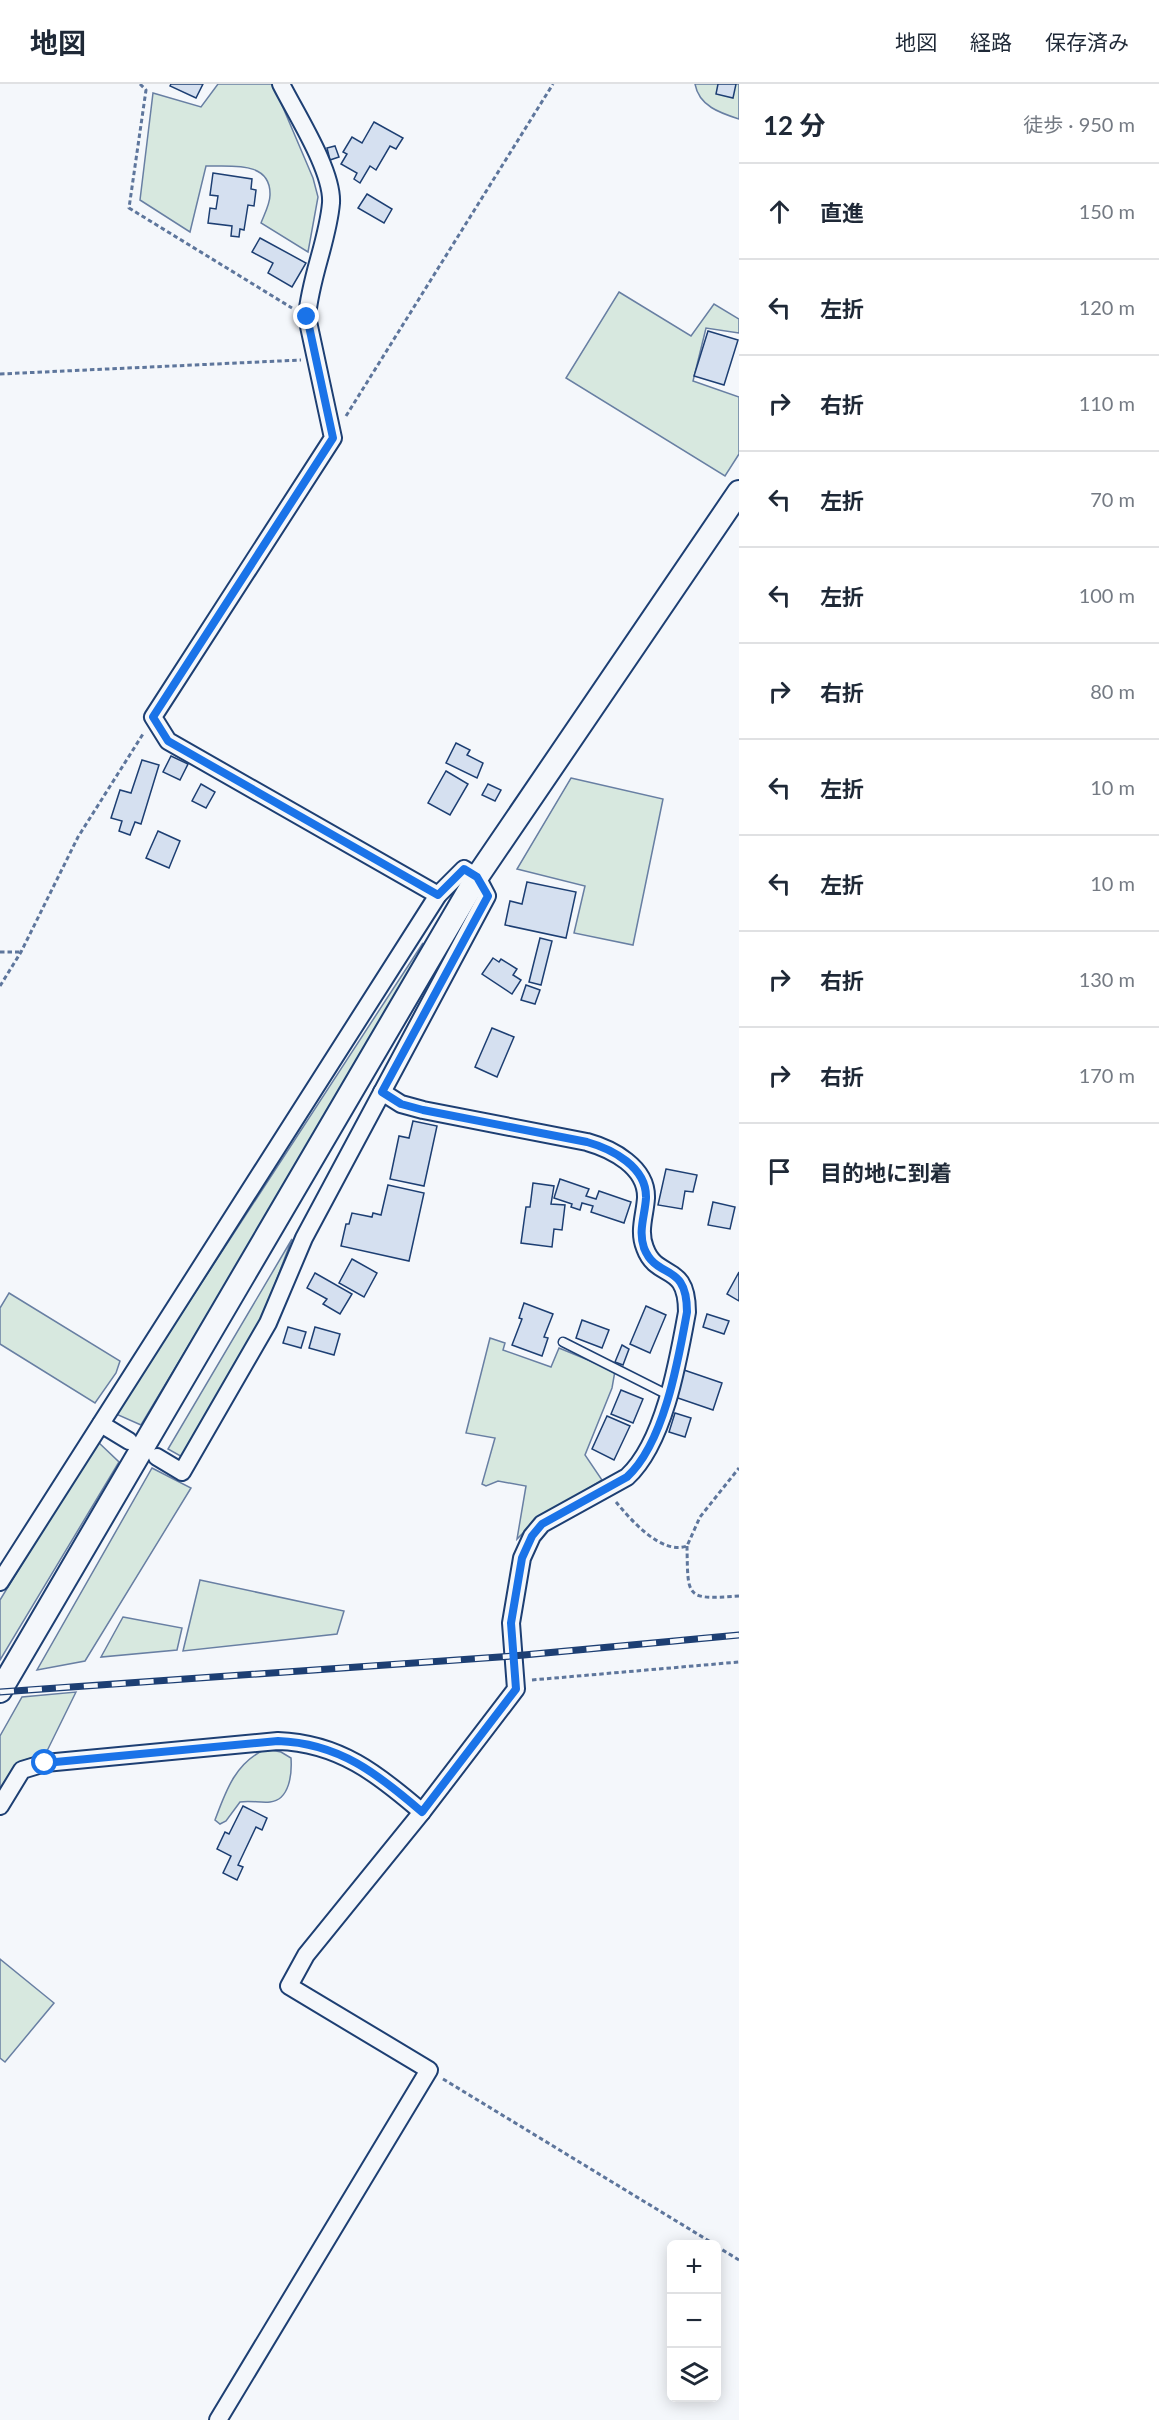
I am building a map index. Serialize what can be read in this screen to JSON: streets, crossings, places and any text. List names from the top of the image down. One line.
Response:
{"page":{"header":"地図","nav":["地図","経路","保存済み"],"heading":["12 分","徒歩 · 950 m"],"list":[["直進","150 m"],["左折","120 m"],["右折","110 m"],["左折","70 m"],["左折","100 m"],["右折","80 m"],["左折","10 m"],["左折","10 m"],["右折","130 m"],["右折","170 m"],"目的地に到着"],"map_buttons":["+","−"]}}
